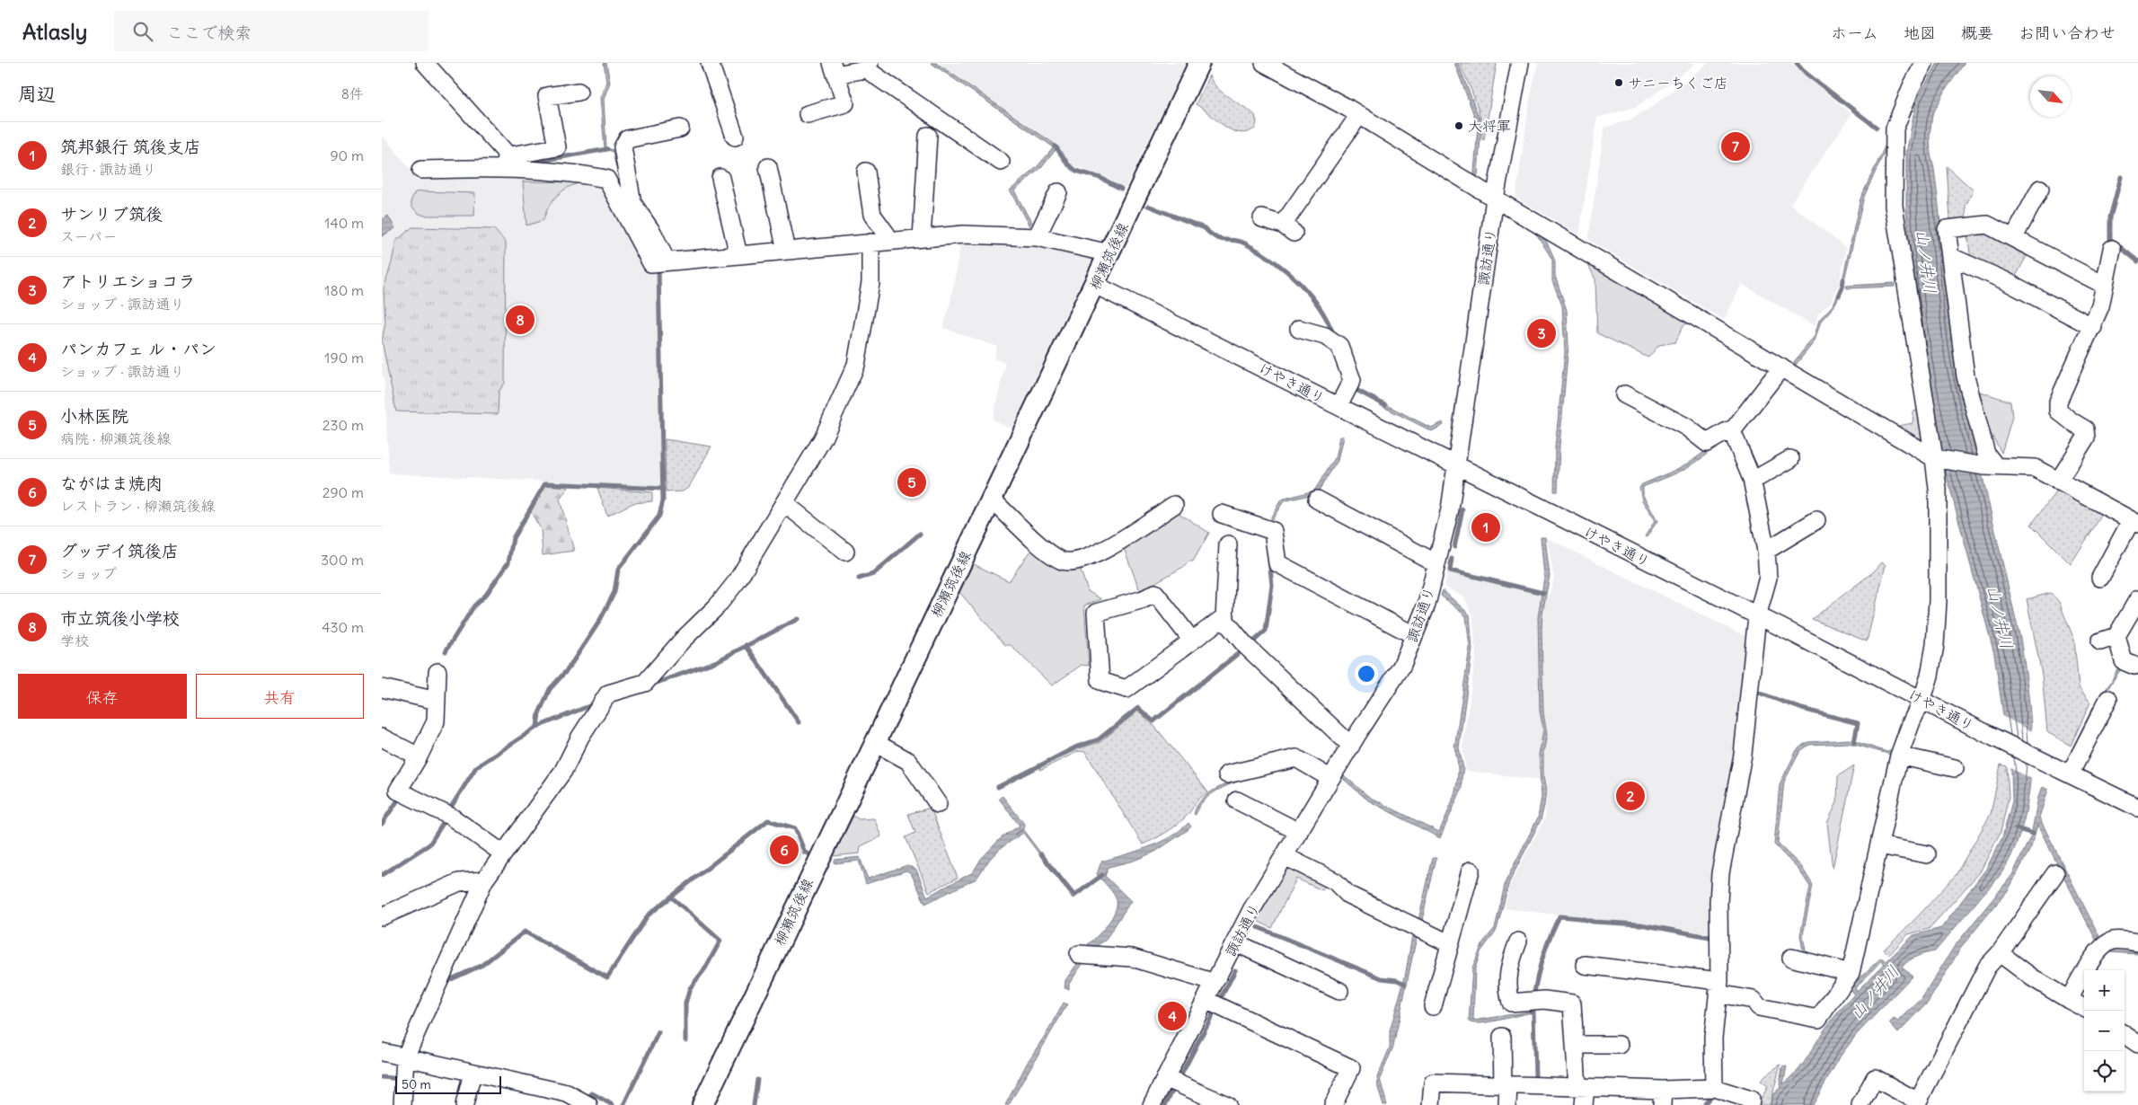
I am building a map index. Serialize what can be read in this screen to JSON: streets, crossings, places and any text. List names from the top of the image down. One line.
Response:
{"streets":{"main road":["柳瀬筑後線"],"street":["諏訪通り","けやき通り"]},"crossings":[["柳瀬筑後線","けやき通り"],["諏訪通り","けやき通り"]],"water":["山ノ井川"],"places":["サニーちくご店","大将軍"],"scale_bar":"50 m","north":"bottom right","page":{"header":"Atlasly","search":"ここで検索","nav":["ホーム","地図","概要","お問い合わせ"],"heading":["周辺","8件"],"list":[{"mark":"1","name":"筑邦銀行 筑後支店","note":"銀行 · 諏訪通り","value":"90 m"},{"mark":"2","name":"サンリブ筑後","note":"スーパー","value":"140 m"},{"mark":"3","name":"アトリエショコラ","note":"ショップ · 諏訪通り","value":"180 m"},{"mark":"4","name":"パンカフェ ル・パン","note":"ショップ · 諏訪通り","value":"190 m"},{"mark":"5","name":"小林医院","note":"病院 · 柳瀬筑後線","value":"230 m"},{"mark":"6","name":"ながはま焼肉","note":"レストラン · 柳瀬筑後線","value":"290 m"},{"mark":"7","name":"グッデイ筑後店","note":"ショップ","value":"300 m"},{"mark":"8","name":"市立筑後小学校","note":"学校","value":"430 m"}],"pins":["7","8","3","5","1","2","6","4"],"buttons":["保存","共有"],"map_buttons":["+","−"],"scale":"50 m"}}
